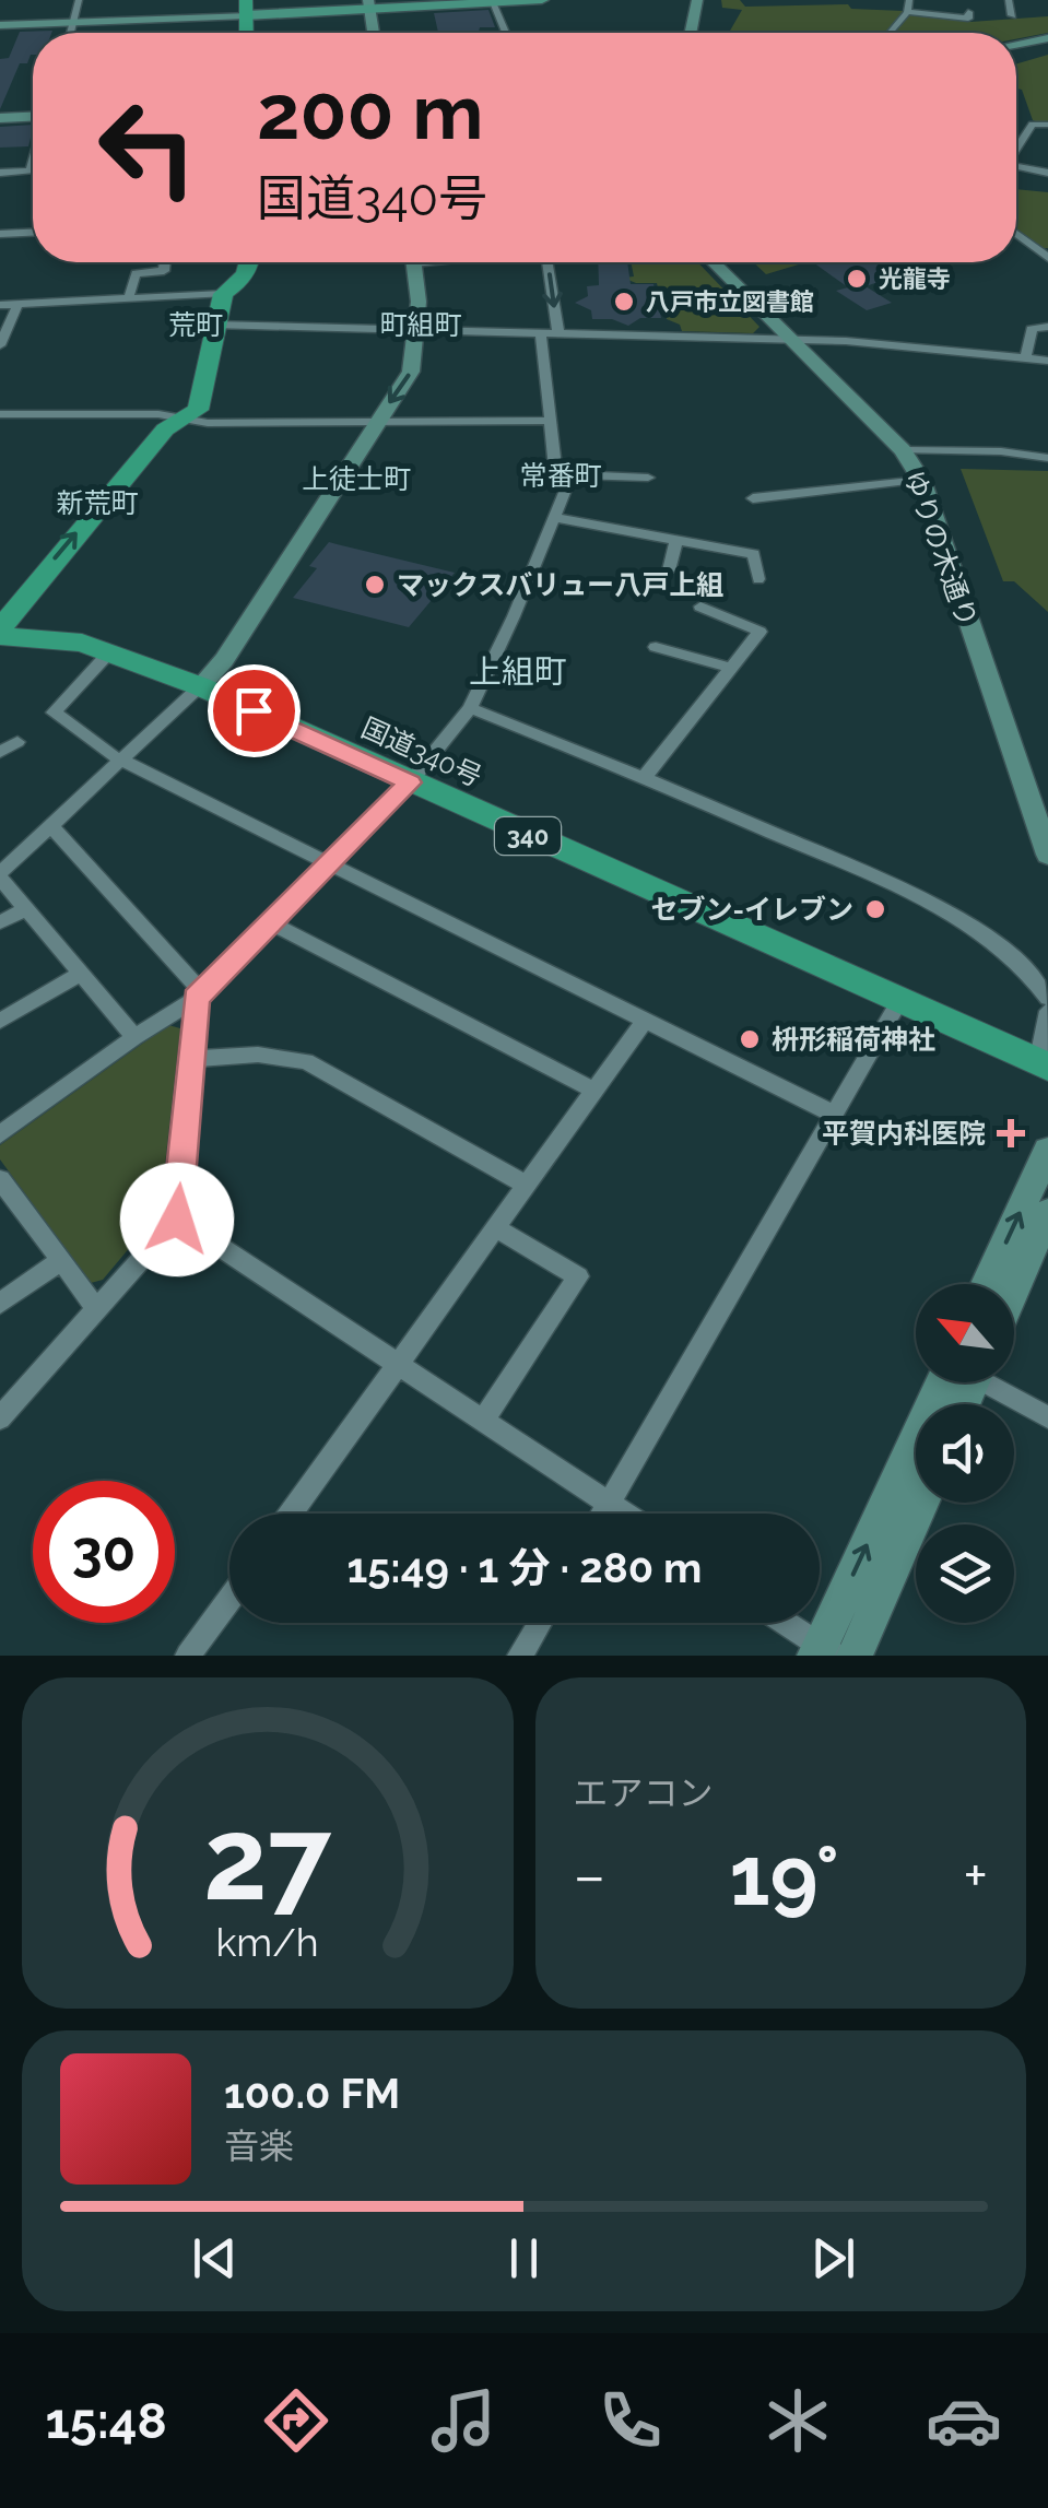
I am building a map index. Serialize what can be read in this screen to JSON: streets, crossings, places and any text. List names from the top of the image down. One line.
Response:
{"streets":{"highway":["国道340号","340"],"street":["ゆりの木通り"]},"districts":["荒町","町組町","常番町","上徒士町","新荒町","上組町"],"places":{"other":["光龍寺","八戸市立図書館","マックスバリュー八戸上組","セブン-イレブン","枡形稲荷神社"],"health":["平賀内科医院"]},"north":"top left","page":{"turn":["200 m","国道340号"],"limit":"30","trip":"15:49 · 1 分 · 280 m","tile":"エアコン","heat":["−","19°","+"],"song":["100.0 FM","音楽"],"tabs":"15:48","gauge":["27","km/h"]}}
